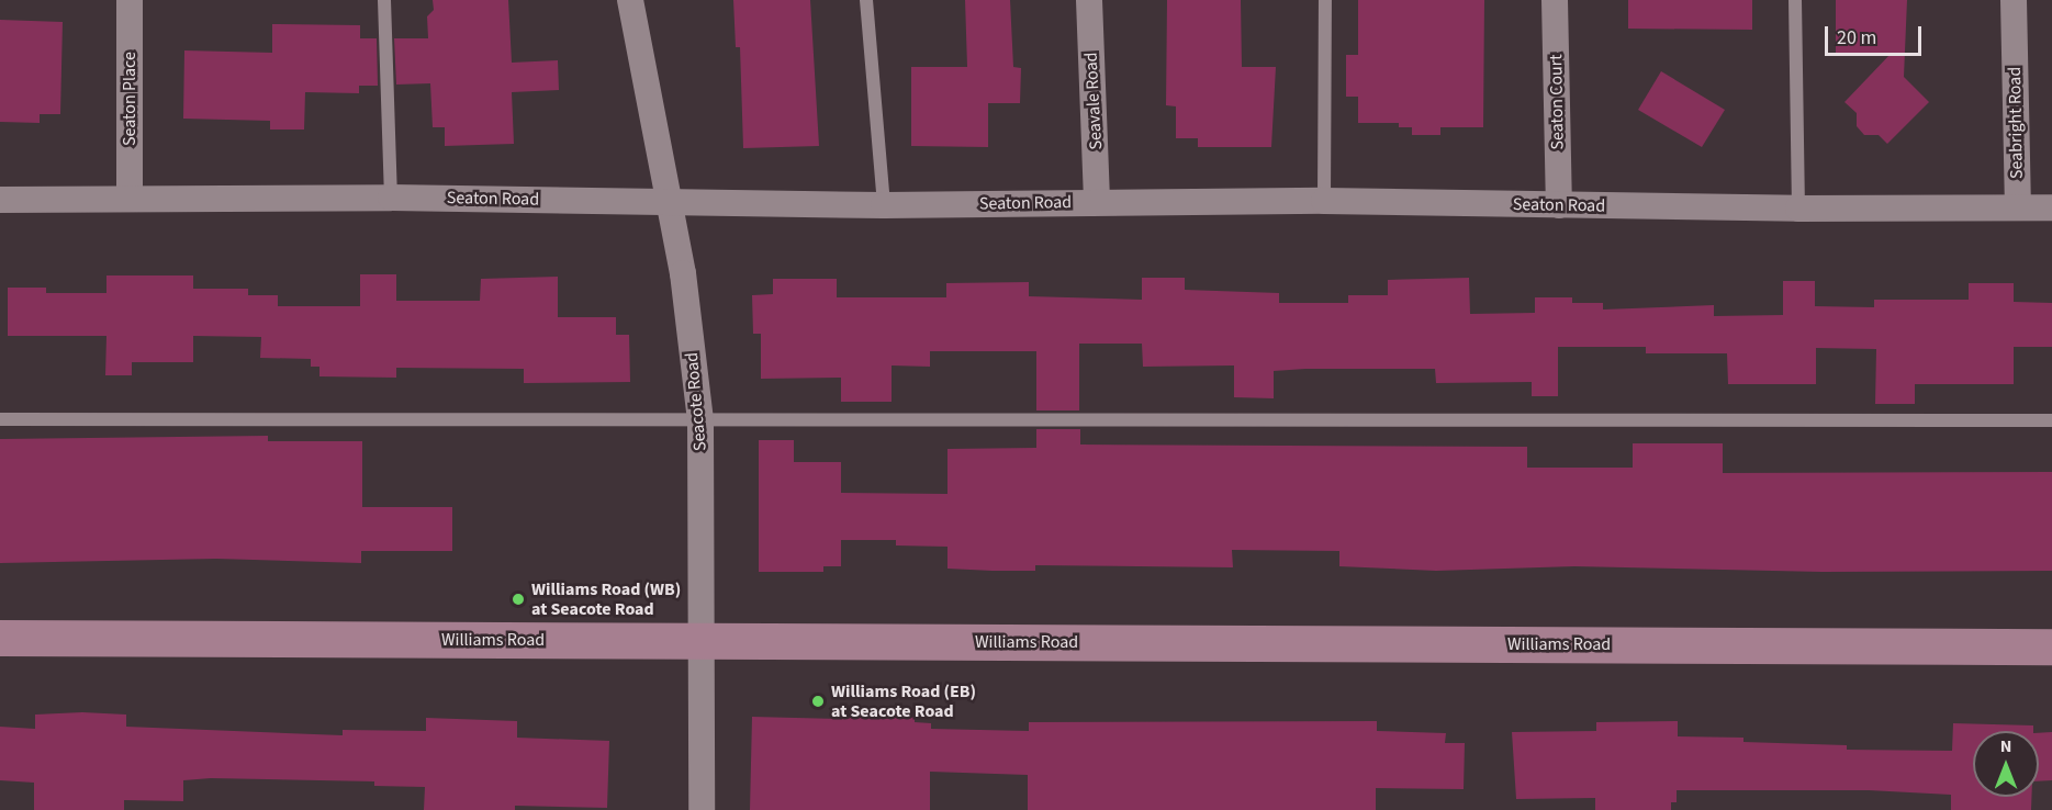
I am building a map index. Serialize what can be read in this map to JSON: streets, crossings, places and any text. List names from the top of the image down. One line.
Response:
{"streets":{"street":["Seaton Place","Seavale Road","Seaton Court","Seabright Road","Seaton Road","Seacote Road","Williams Road"]},"crossings":[["Seaton Place","Seaton Road"],["Seavale Road","Seaton Road"],["Seaton Court","Seaton Road"],["Seabright Road","Seaton Road"],["Seaton Road","Seacote Road"],["Seacote Road","Williams Road"]],"places":["Williams Road (WB) at Seacote Road","Williams Road (EB) at Seacote Road"],"scale_bar":"20 m","north":"top"}
